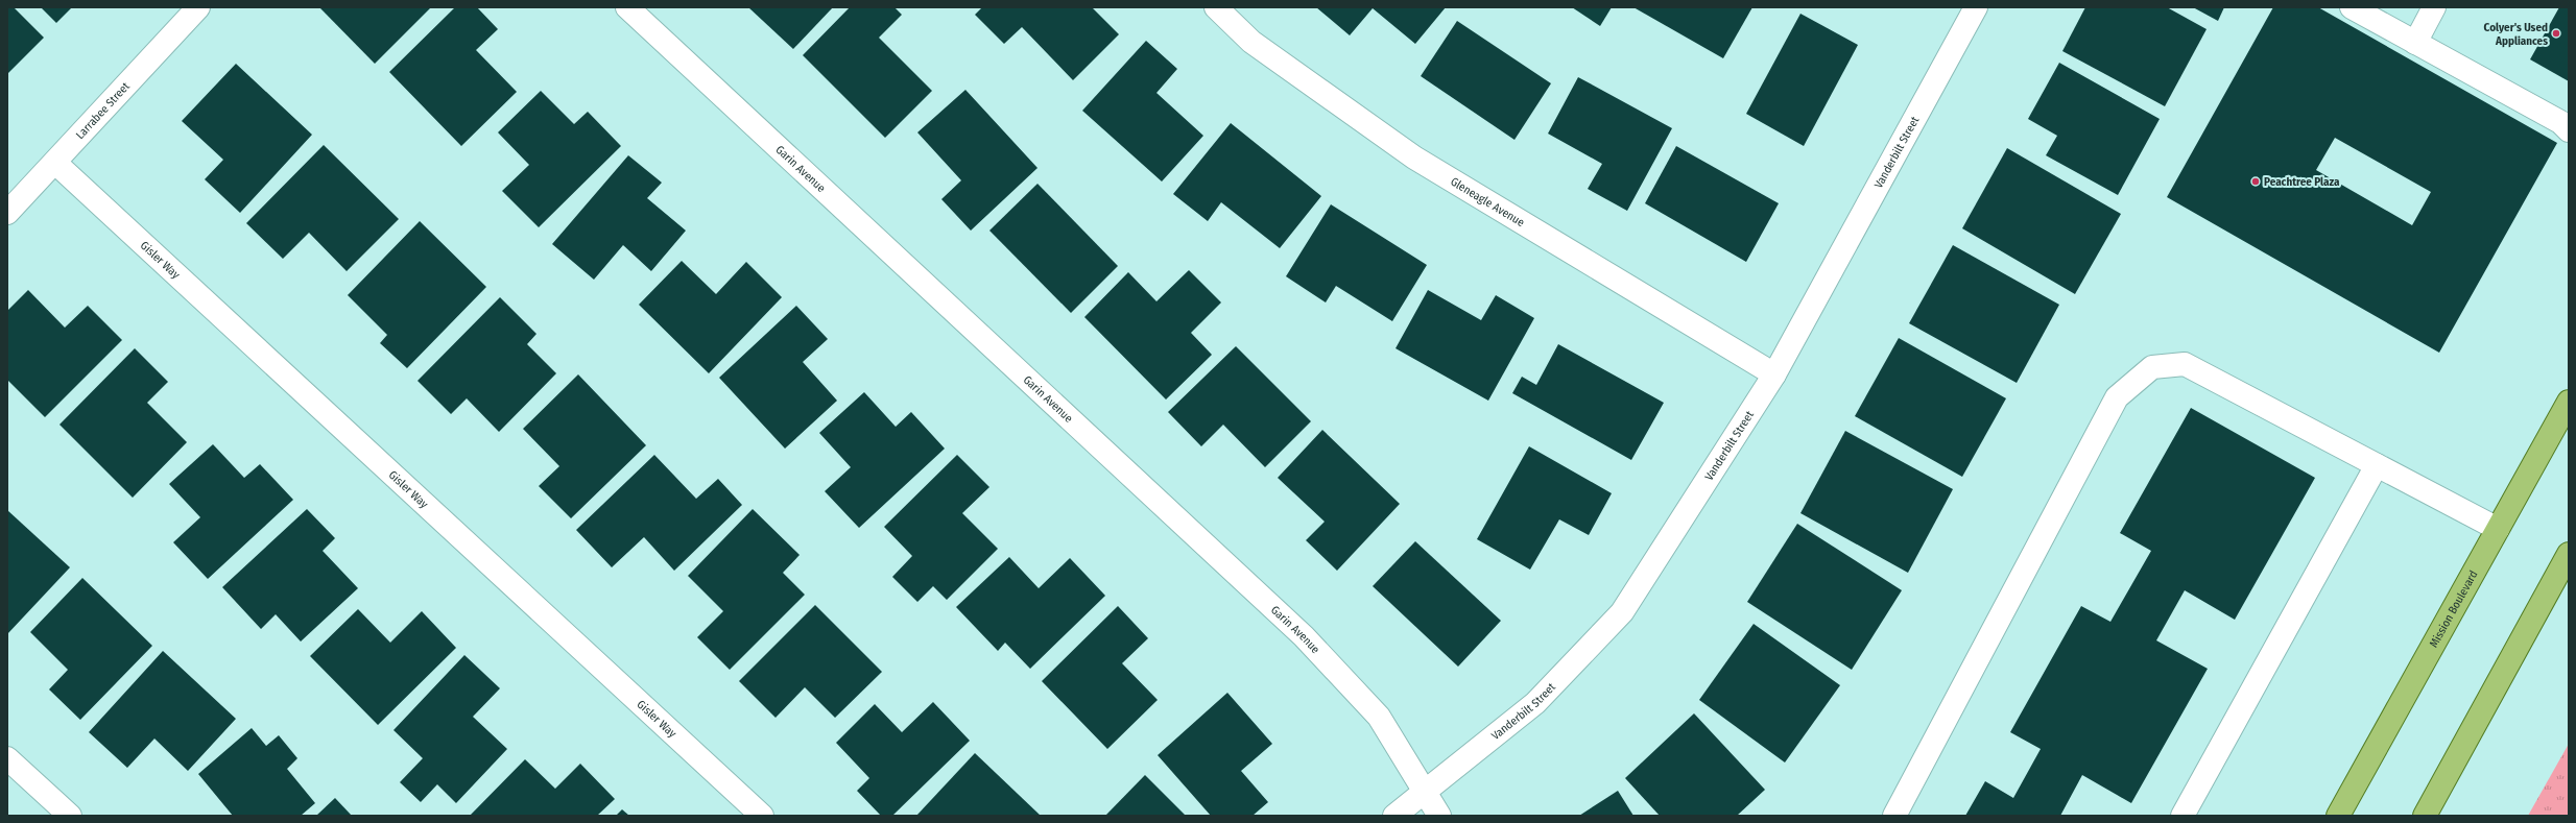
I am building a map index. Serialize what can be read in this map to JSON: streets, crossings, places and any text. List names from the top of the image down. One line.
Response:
{"streets":{"main road":["Mission Boulevard"],"street":["Larrabee Street","Vanderbilt Street","Garin Avenue","Gleneagle Avenue","Gisler Way"]},"crossings":[["Larrabee Street","Gisler Way"],["Vanderbilt Street","Garin Avenue"],["Vanderbilt Street","Gleneagle Avenue"]],"places":["Colyer's Used Appliances","Peachtree Plaza"]}
